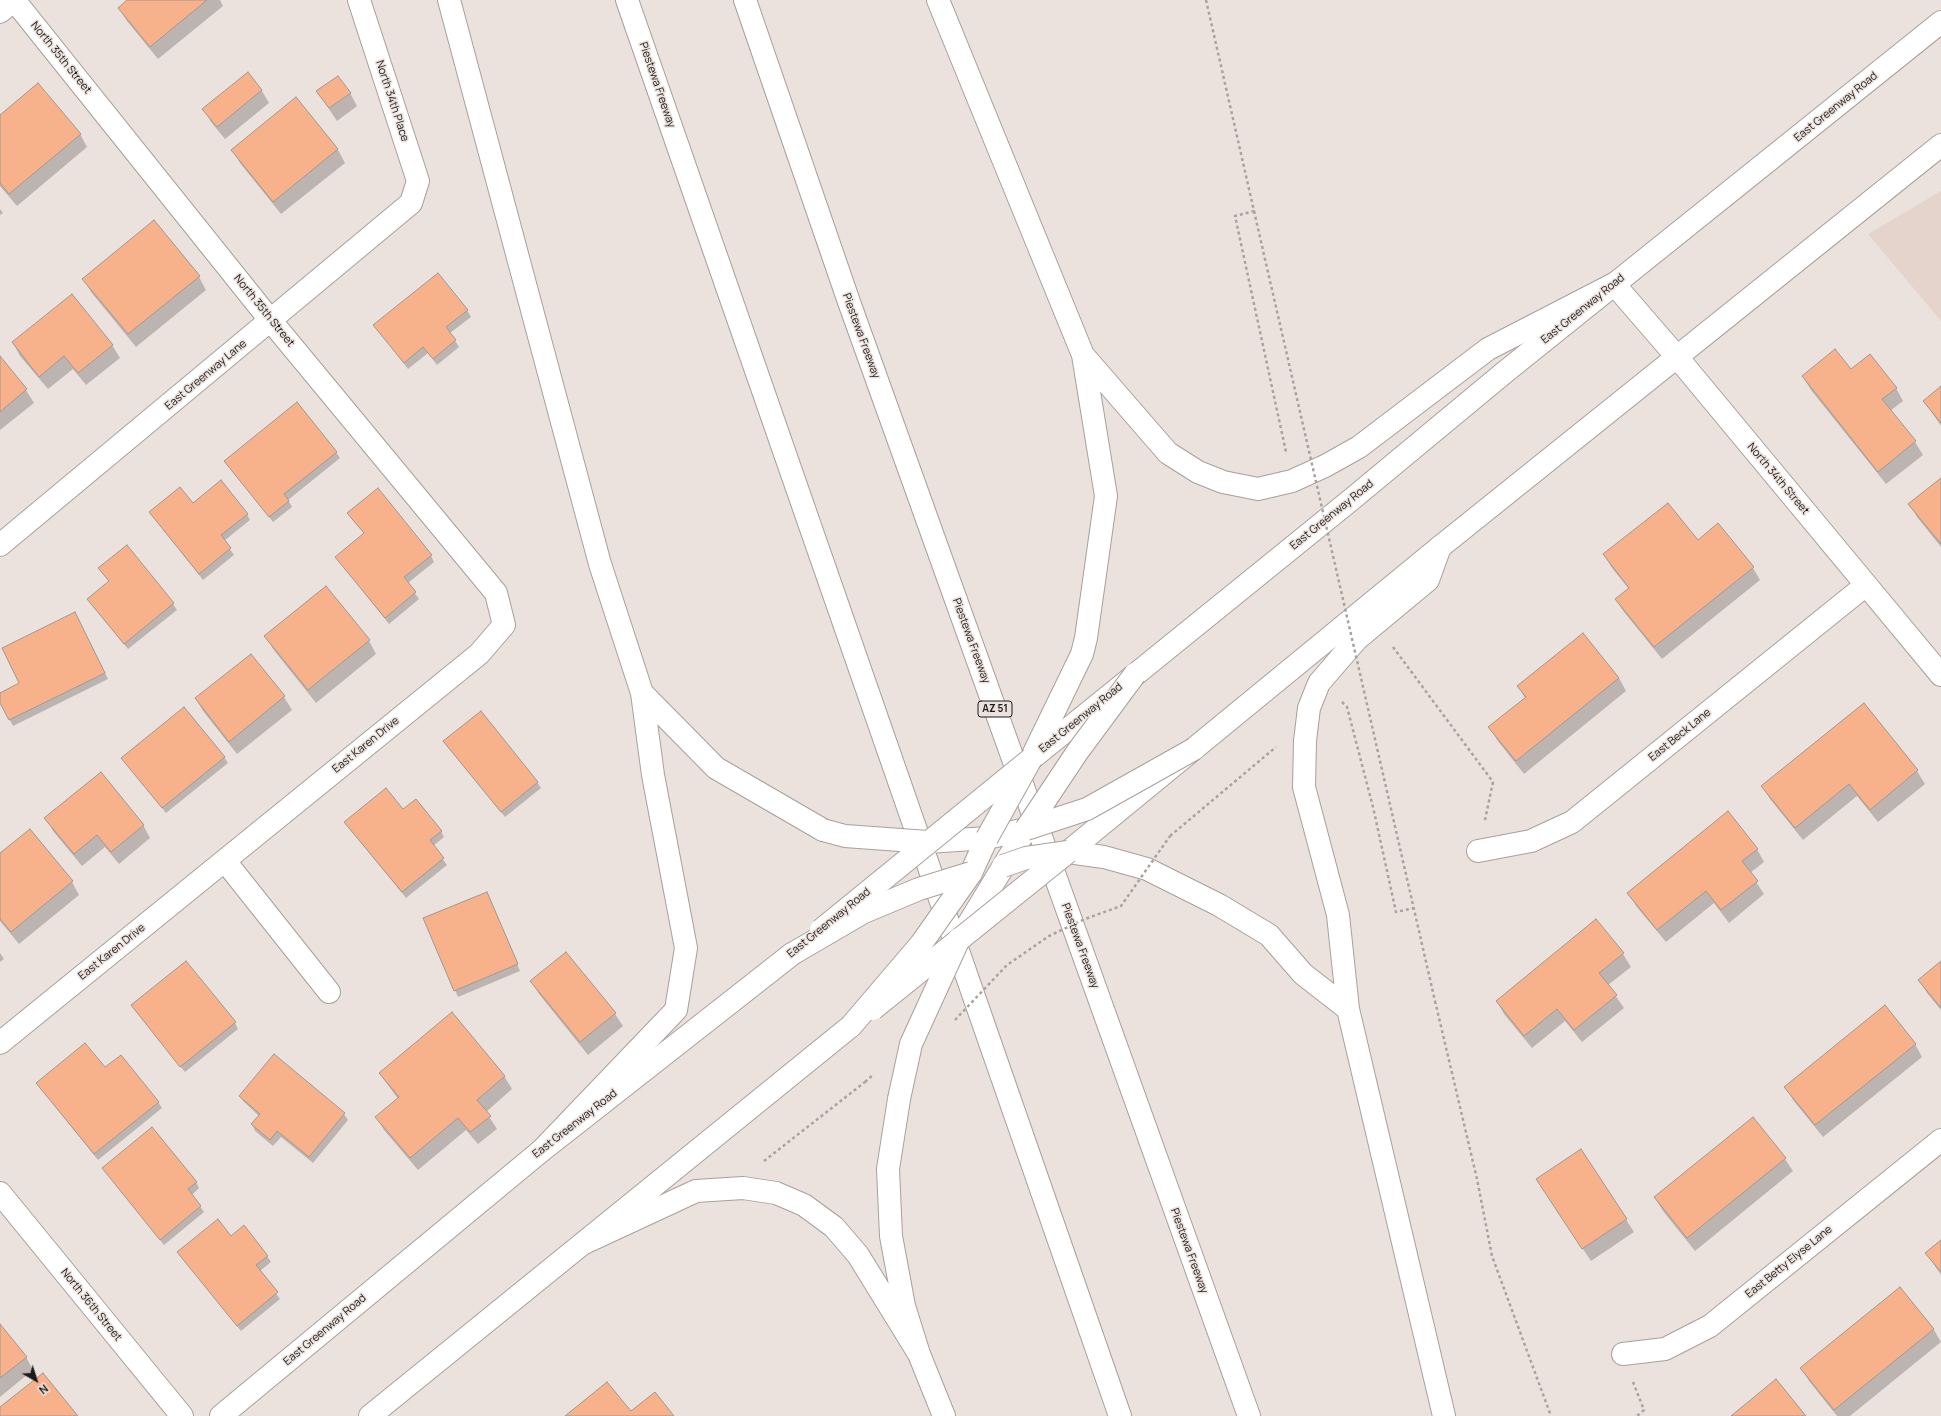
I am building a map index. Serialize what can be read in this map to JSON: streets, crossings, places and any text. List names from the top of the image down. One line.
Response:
{"streets":{"main road":["North 35th Street","Piestewa Freeway","North 34th Place","East Greenway Road","East Greenway Lane","North 34th Street","AZ 51","East Beck Lane","East Karen Drive","East Betty Elyse Lane","North 36th Street"]},"crossings":[["North 35th Street","East Greenway Lane"],["North 35th Street","East Karen Drive"],["North 34th Place","East Greenway Lane"],["East Greenway Road","North 34th Street"],["North 34th Street","East Beck Lane"]],"north":"bottom right"}
